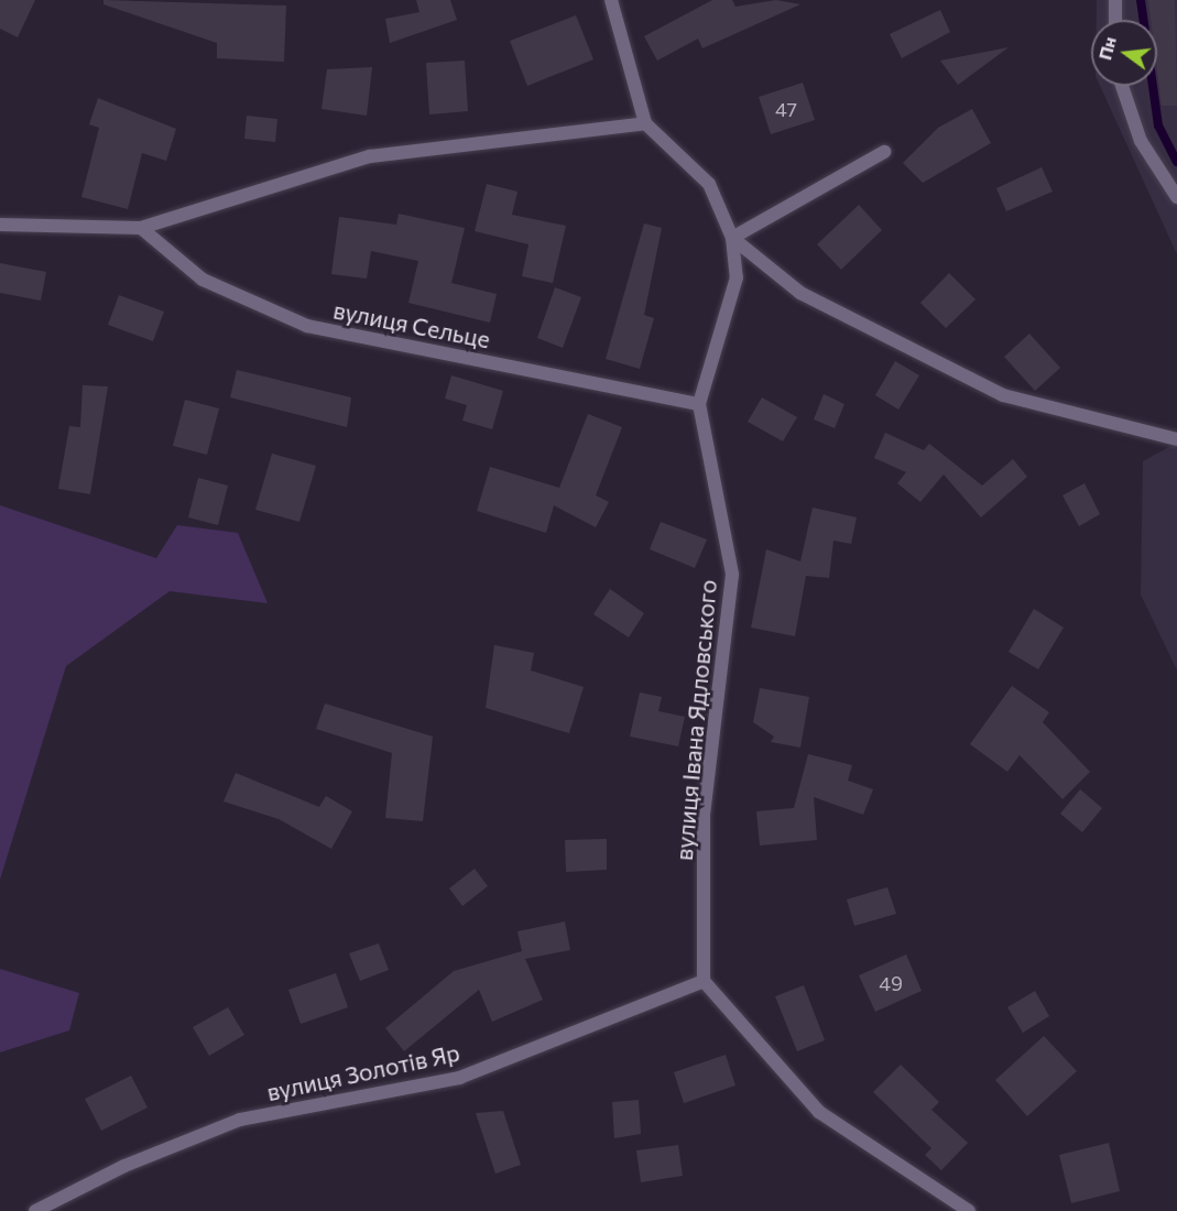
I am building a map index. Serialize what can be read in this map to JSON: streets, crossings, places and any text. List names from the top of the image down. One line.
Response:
{"streets":{"street":["вулиця Сельце","вулиця Івана Ядловського","вулиця Золотів Яр"]},"crossings":[["вулиця Сельце","вулиця Івана Ядловського"],["вулиця Івана Ядловського","вулиця Золотів Яр"]],"house_numbers":["47","49"],"north":"left"}
